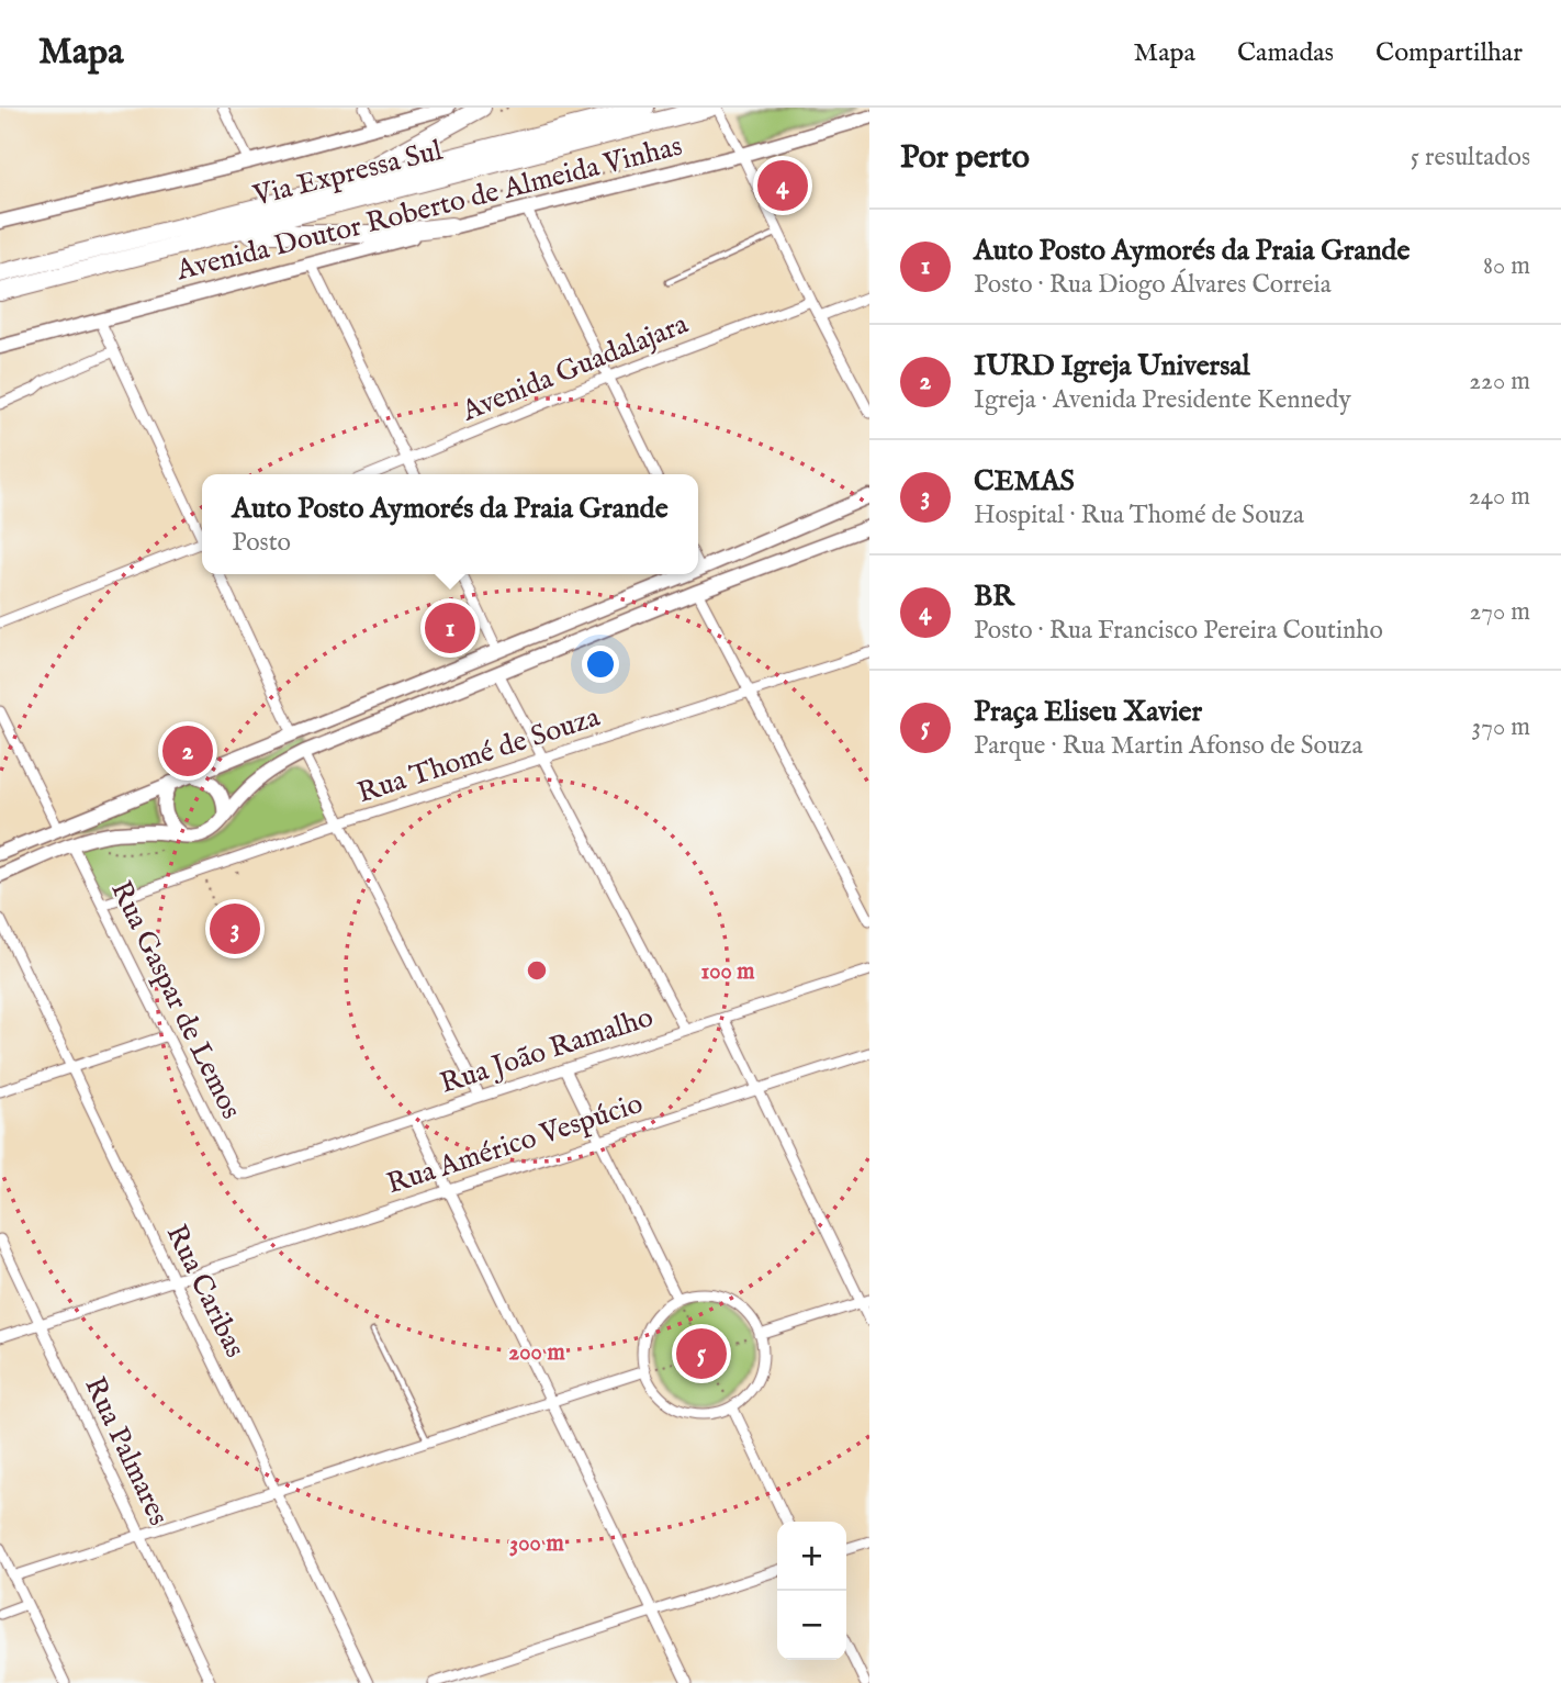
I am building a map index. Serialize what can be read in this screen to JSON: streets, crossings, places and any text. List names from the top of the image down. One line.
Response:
{"streets":{"highway":["Via Expressa Sul"],"main road":["Avenida Doutor Roberto de Almeida Vinhas"],"street":["Avenida Guadalajara","Rua Thomé de Souza","Rua Gaspar de Lemos","Rua João Ramalho","Rua Américo Vespúcio","Rua Caribas","Rua Palmares"]},"crossings":[["Rua Thomé de Souza","Rua Gaspar de Lemos"],["Rua Gaspar de Lemos","Rua João Ramalho"],["Rua Américo Vespúcio","Rua Caribas"],["Rua Américo Vespúcio","Rua Palmares"]],"page":{"header":"Mapa","nav":["Mapa","Camadas","Compartilhar"],"heading":["Por perto","5 resultados"],"pins":["4","1","2","3","5"],"list":[{"mark":"1","name":"Auto Posto Aymorés da Praia Grande","note":"Posto · Rua Diogo Álvares Correia","value":"80 m"},{"mark":"2","name":"IURD Igreja Universal","note":"Igreja · Avenida Presidente Kennedy","value":"220 m"},{"mark":"3","name":"CEMAS","note":"Hospital · Rua Thomé de Souza","value":"240 m"},{"mark":"4","name":"BR","note":"Posto · Rua Francisco Pereira Coutinho","value":"270 m"},{"mark":"5","name":"Praça Eliseu Xavier","note":"Parque · Rua Martin Afonso de Souza","value":"370 m"}],"popup":["Auto Posto Aymorés da Praia Grande","Posto"],"map_buttons":["+","−"]},"rings":["100 m","200 m","300 m"]}
